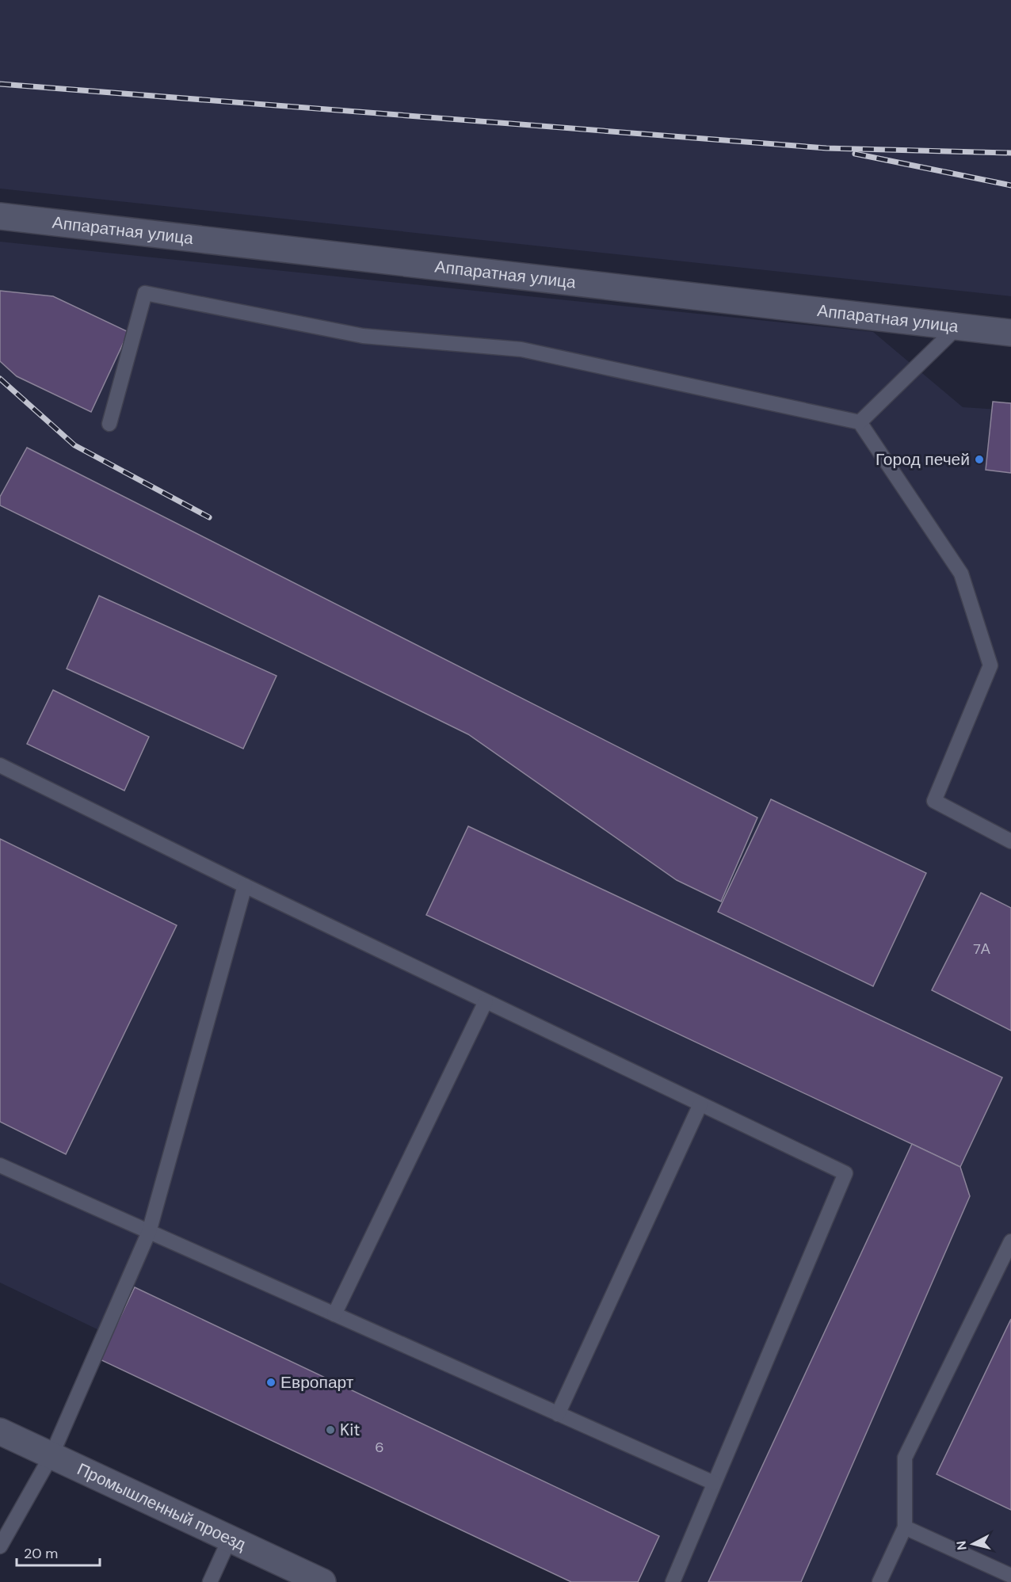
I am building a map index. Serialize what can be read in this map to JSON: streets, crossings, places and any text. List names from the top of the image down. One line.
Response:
{"streets":{"street":["Аппаратная улица","Промышленный проезд"]},"places":["Город печей","Европарт","Kit"],"house_numbers":["7А","6"],"scale_bar":"20 m","north":"left"}
